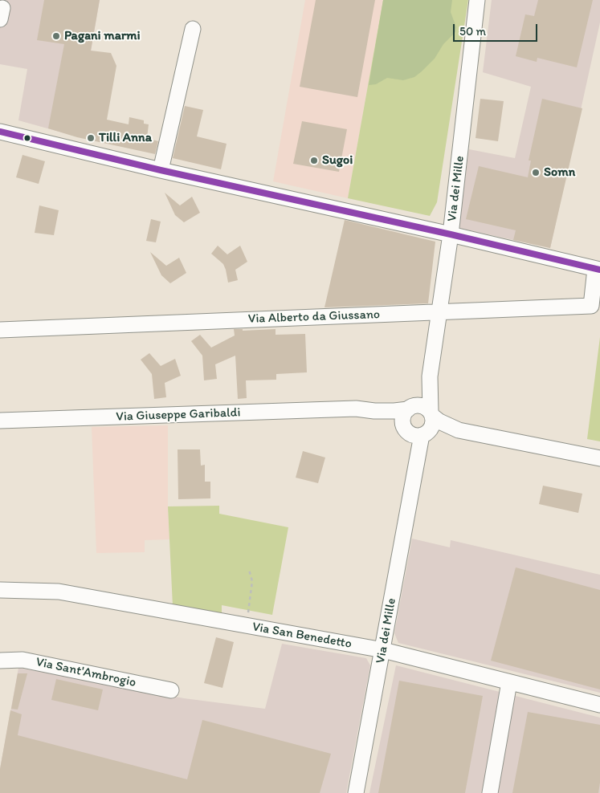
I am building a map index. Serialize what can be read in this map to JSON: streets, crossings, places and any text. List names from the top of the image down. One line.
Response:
{"streets":{"street":["Via dei Mille","Via Alberto da Giussano","Via Giuseppe Garibaldi","Via San Benedetto","Via Sant'Ambrogio"]},"crossings":[["Via dei Mille","Via Alberto da Giussano"],["Via dei Mille","Via Giuseppe Garibaldi"],["Via dei Mille","Via San Benedetto"]],"places":["Pagani marmi","Tilli Anna","Sugoi","Somn"],"scale_bar":"50 m"}
